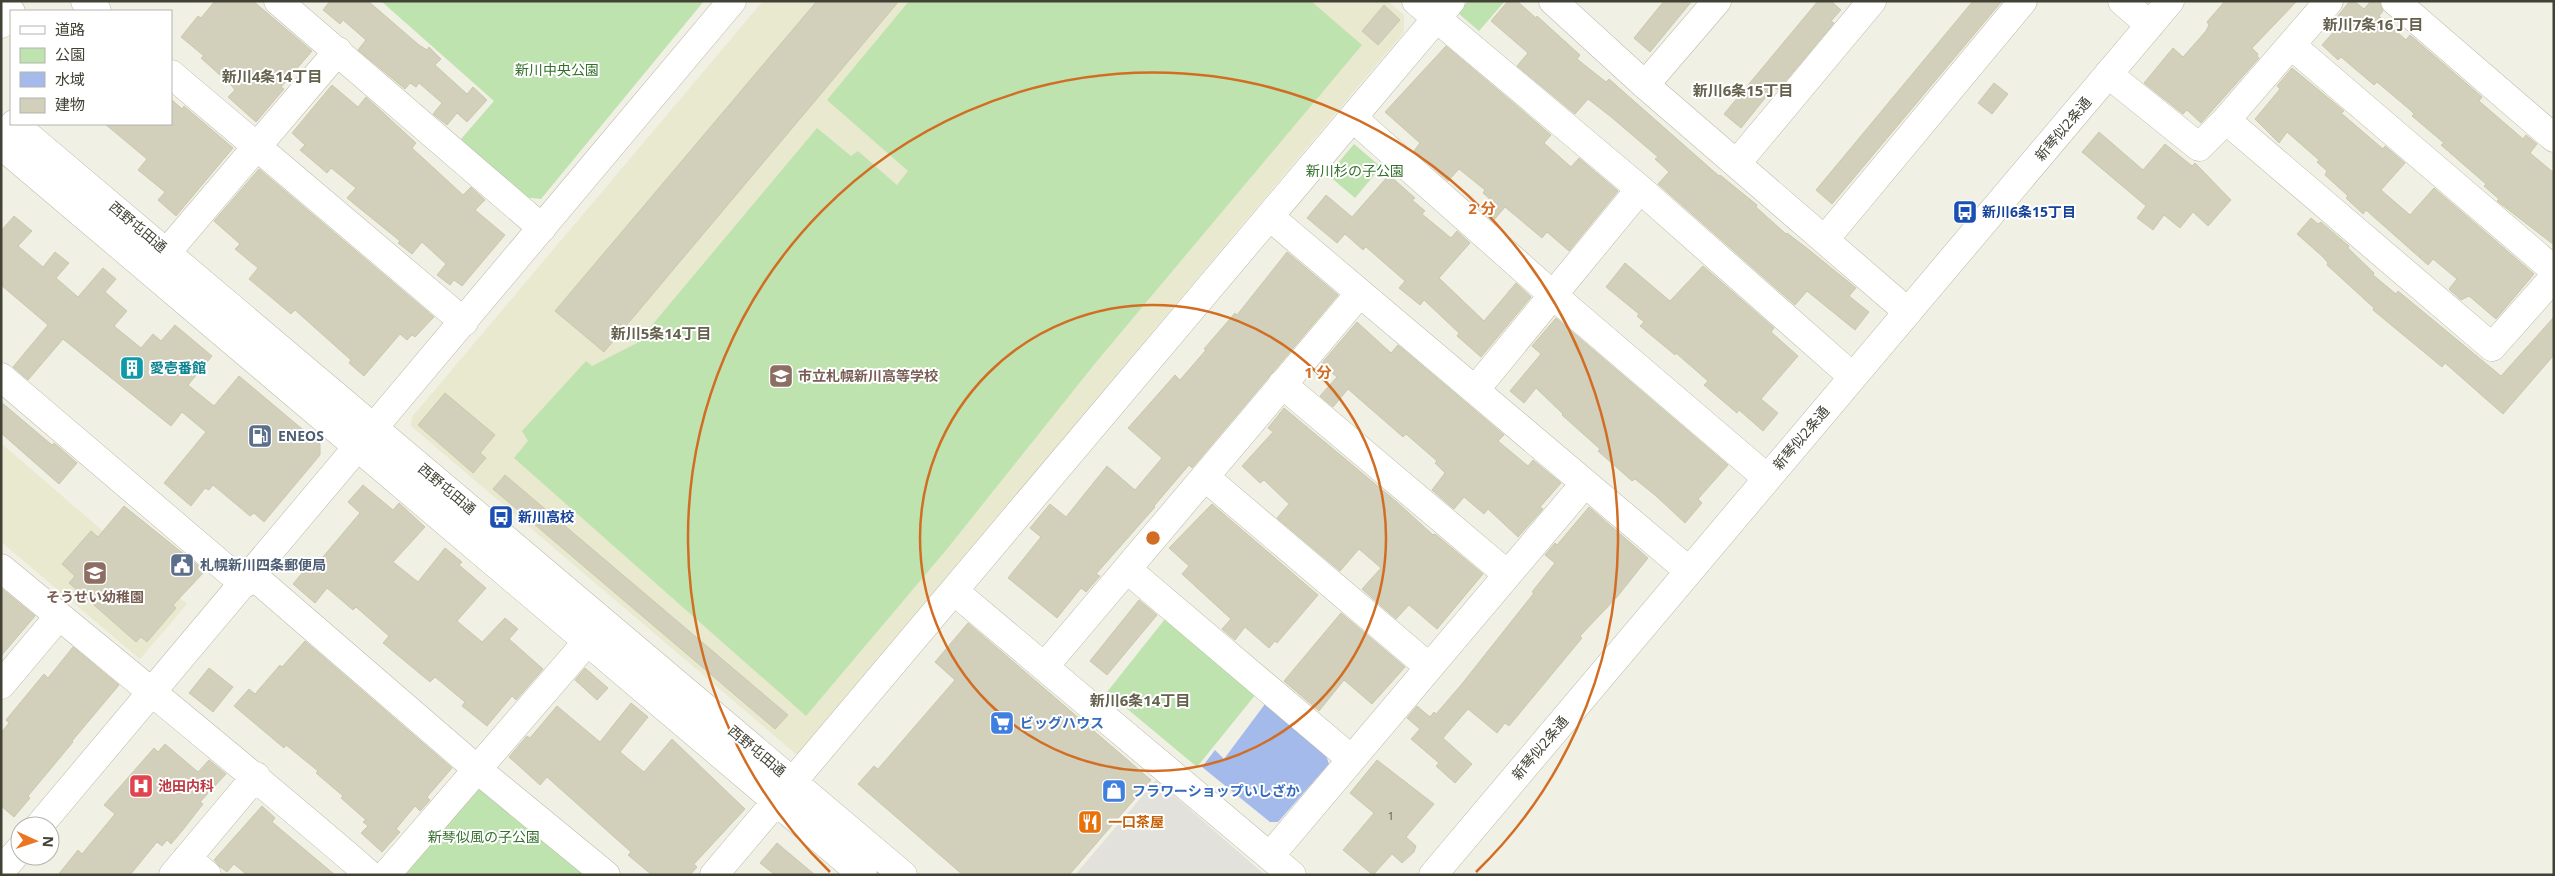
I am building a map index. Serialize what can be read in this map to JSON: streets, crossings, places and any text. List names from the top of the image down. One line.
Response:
{"streets":{"street":["新琴似2条通","西野屯田通"]},"districts":["新川7条16丁目","新川4条14丁目","新川6条15丁目","新川5条14丁目","新川6条14丁目"],"parks":["新川中央公園","新川杉の子公園","新琴似風の子公園"],"places":{"bus stop":["新川6条15丁目","新川高校"],"building":["愛壱番館"],"school or university":["市立札幌新川高等学校","そうせい幼稚園"],"fuel station":["ENEOS"],"public building":["札幌新川四条郵便局"],"supermarket":["ビッグハウス"],"hospital":["池田内科"],"shop":["フラワーショップいしざか"],"restaurant":["一口茶屋"]},"house_numbers":["1"],"legend":["道路","公園","水域","建物"],"north":"right","rings":["2 分","1 分"]}
